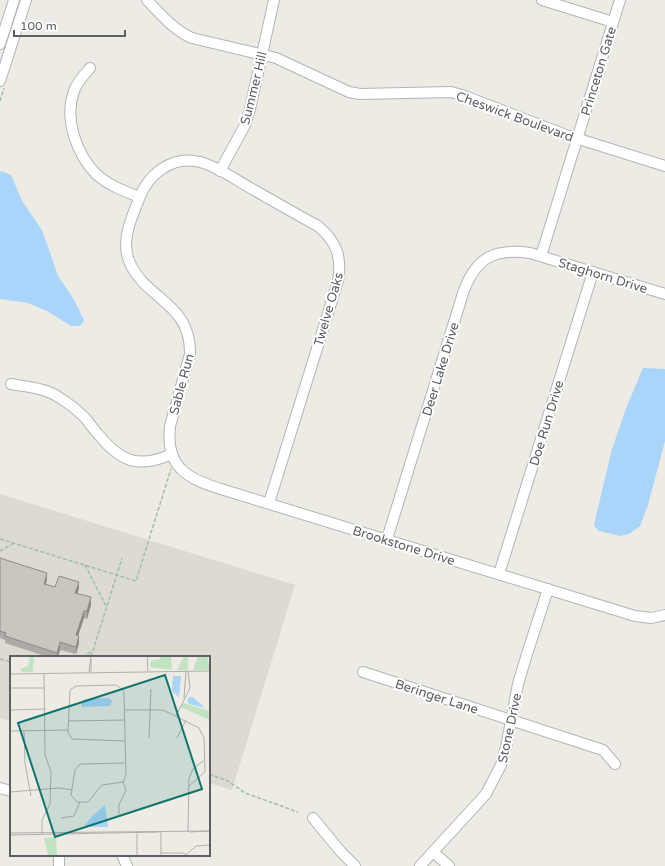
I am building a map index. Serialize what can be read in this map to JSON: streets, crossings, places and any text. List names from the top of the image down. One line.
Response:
{"streets":{"street":["Princeton Gate","Summer Hill","Cheswick Boulevard","Staghorn Drive","Twelve Oaks","Deer Lake Drive","Sable Run","Doe Run Drive","Brookstone Drive","Beringer Lane","Stone Drive"]},"crossings":[["Princeton Gate","Cheswick Boulevard"],["Princeton Gate","Staghorn Drive"],["Princeton Gate","Deer Lake Drive"],["Summer Hill","Cheswick Boulevard"],["Summer Hill","Twelve Oaks"],["Summer Hill","Sable Run"],["Staghorn Drive","Deer Lake Drive"],["Staghorn Drive","Doe Run Drive"],["Twelve Oaks","Sable Run"],["Twelve Oaks","Brookstone Drive"],["Deer Lake Drive","Brookstone Drive"],["Sable Run","Brookstone Drive"],["Doe Run Drive","Brookstone Drive"],["Brookstone Drive","Stone Drive"],["Beringer Lane","Stone Drive"]],"scale_bar":"100 m"}
